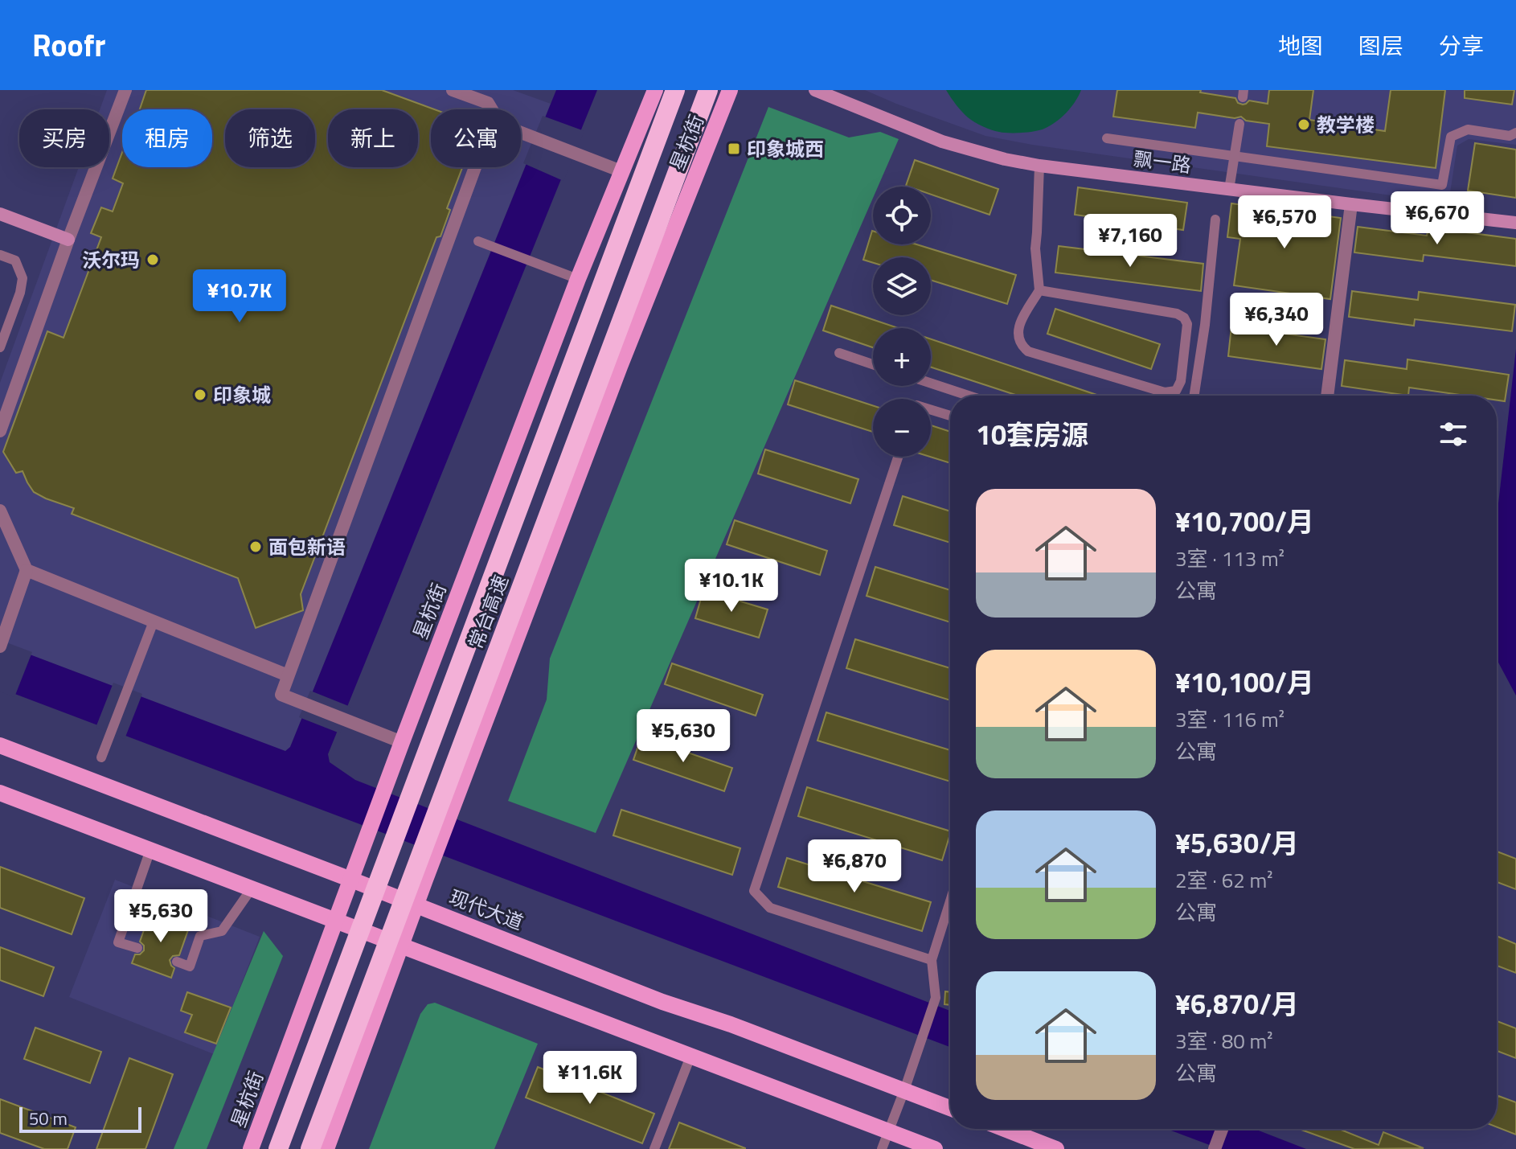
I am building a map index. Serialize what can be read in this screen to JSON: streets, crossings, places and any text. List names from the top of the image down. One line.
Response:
{"streets":{"highway":["常台高速"],"main road":["星杭街","现代大道"],"street":["飘一路"]},"crossings":[["星杭街","现代大道"]],"places":{"other":["教学楼","沃尔玛","印象城","面包新语"],"transit":["印象城西"]},"scale_bar":"50 m","page":{"header":"Roofr","nav":["地图","图层","分享"],"chip":["买房","租房","筛选","新上","公寓"],"map_buttons":["+","−"],"price":["¥6,670","¥6,570","¥7,160","¥10.7K","¥6,340","¥10.1K","¥5,630","¥6,870","¥5,630","¥11.6K"],"heading":"10套房源","list":[{"name":"¥10,700/月","note":"3室 · 113 m² · 公寓"},{"name":"¥10,100/月","note":"3室 · 116 m² · 公寓"},{"name":"¥5,630/月","note":"2室 · 62 m² · 公寓"},{"name":"¥6,870/月","note":"3室 · 80 m² · 公寓"}],"scale":"50 m"}}
